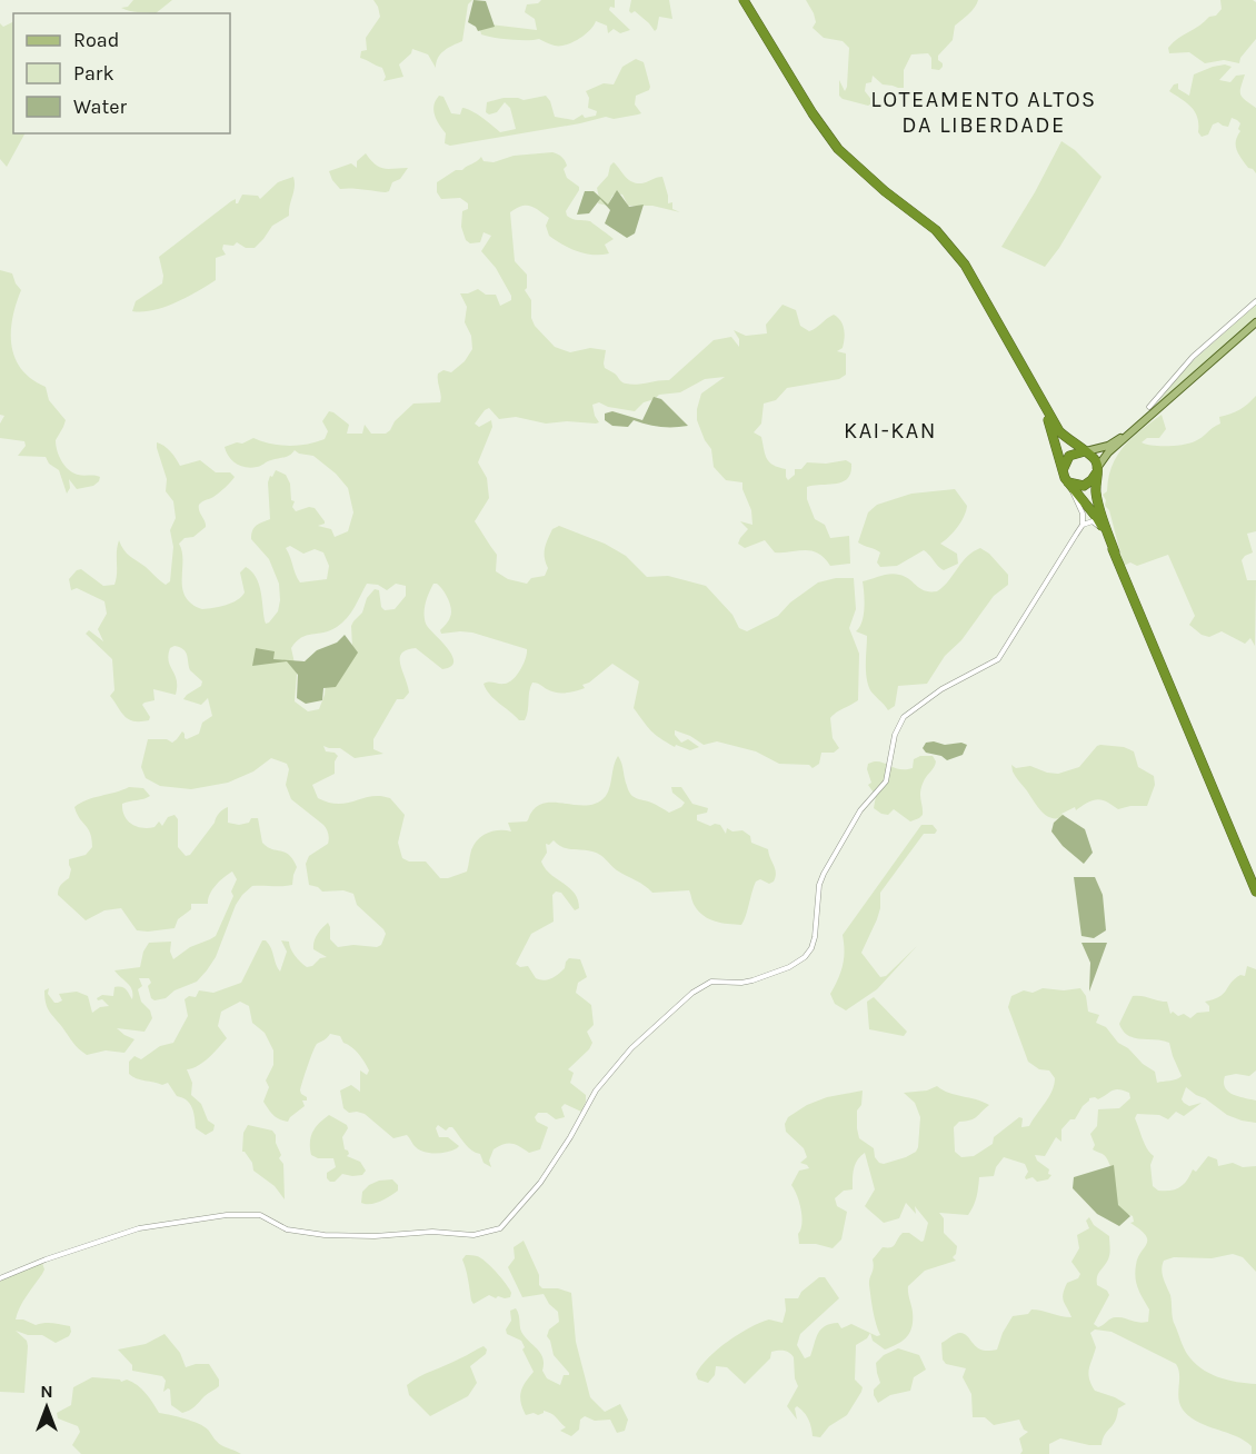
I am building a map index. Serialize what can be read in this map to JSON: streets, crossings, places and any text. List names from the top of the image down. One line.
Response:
{"districts":["LOTEAMENTO ALTOS DA LIBERDADE","KAI-KAN"],"legend":["Road","Park","Water"],"north":"top"}
